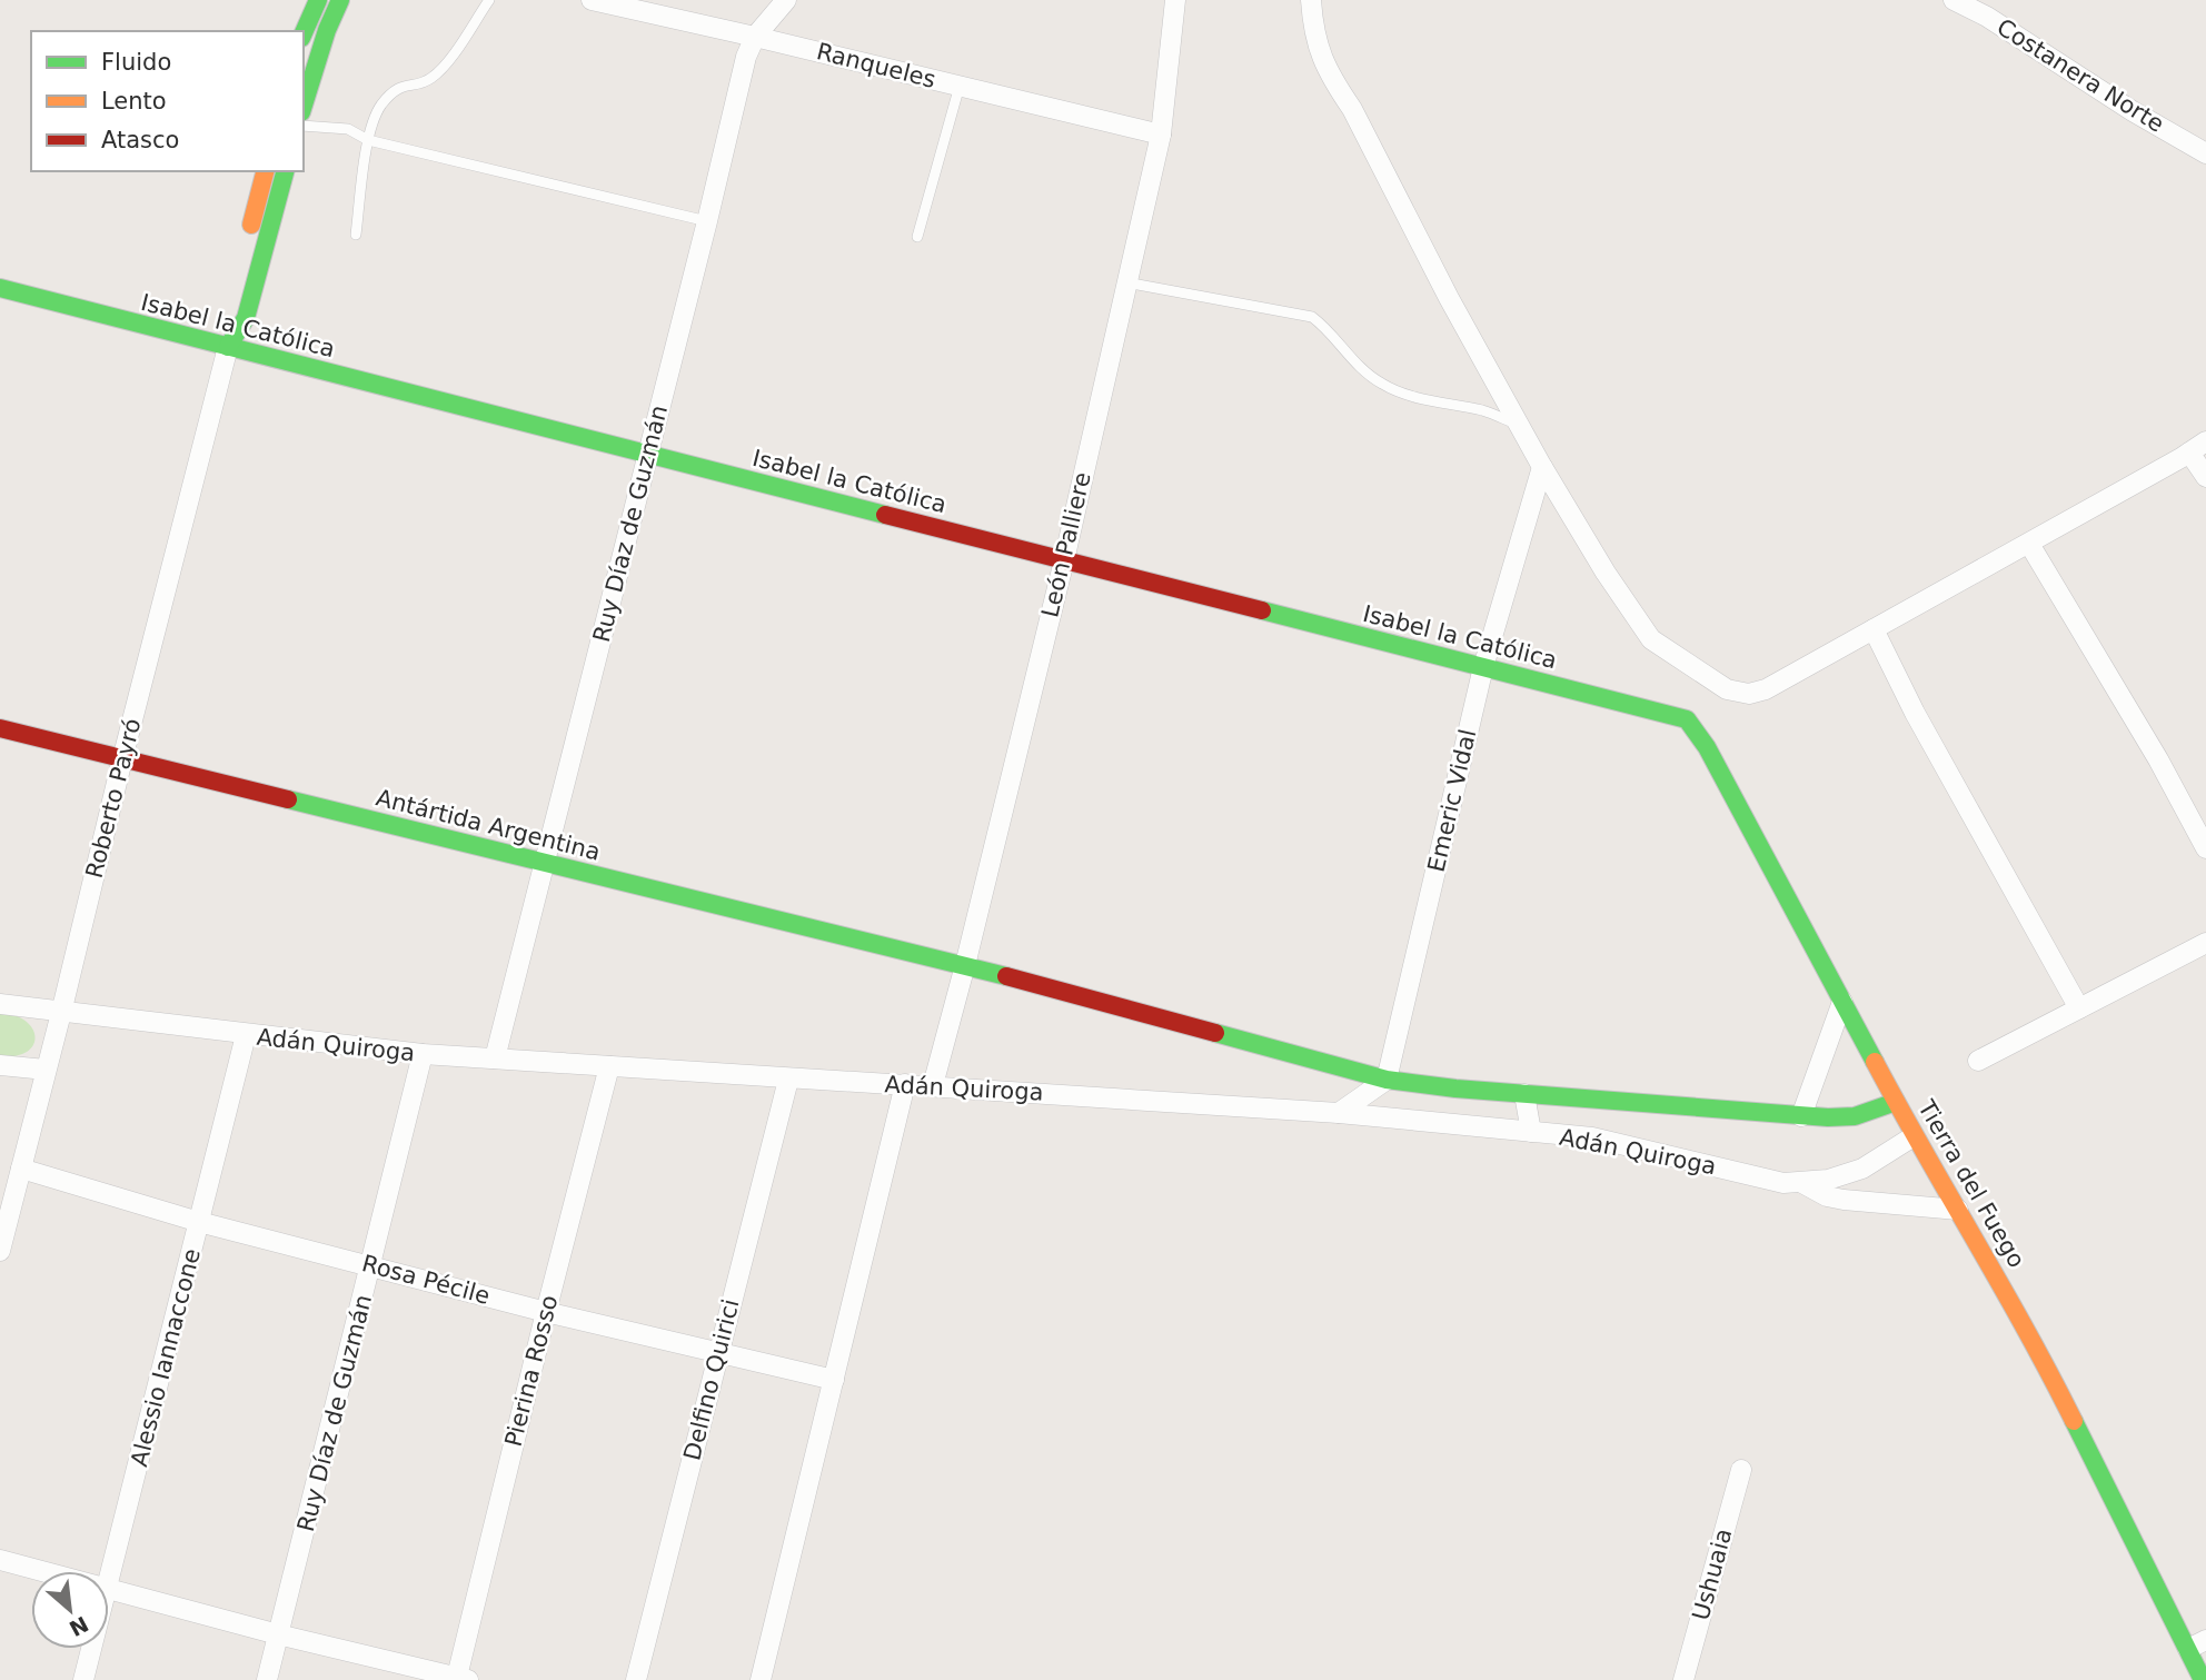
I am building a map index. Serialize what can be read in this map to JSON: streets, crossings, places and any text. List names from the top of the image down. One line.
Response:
{"streets":{"main road":["Isabel la Católica","Roberto Payró","Antártida Argentina","Adán Quiroga","Tierra del Fuego"],"street":["Ranqueles","Costanera Norte","Ruy Díaz de Guzmán","León Palliere","Emeric Vidal","Rosa Pécile","Alessio Iannaccone","Pierina Rosso","Delfino Quirici","Ushuaia"]},"crossings":[["Ranqueles","Ruy Díaz de Guzmán"],["Ranqueles","León Palliere"],["Isabel la Católica","Ruy Díaz de Guzmán"],["Isabel la Católica","León Palliere"],["Isabel la Católica","Roberto Payró"],["Isabel la Católica","Emeric Vidal"],["Isabel la Católica","Tierra del Fuego"],["Ruy Díaz de Guzmán","Antártida Argentina"],["Ruy Díaz de Guzmán","Adán Quiroga"],["Ruy Díaz de Guzmán","Rosa Pécile"],["León Palliere","Antártida Argentina"],["León Palliere","Adán Quiroga"],["Roberto Payró","Antártida Argentina"],["Roberto Payró","Adán Quiroga"],["Roberto Payró","Rosa Pécile"],["Emeric Vidal","Adán Quiroga"],["Antártida Argentina","Adán Quiroga"],["Adán Quiroga","Tierra del Fuego"],["Adán Quiroga","Alessio Iannaccone"],["Adán Quiroga","Pierina Rosso"],["Adán Quiroga","Delfino Quirici"],["Rosa Pécile","Alessio Iannaccone"],["Rosa Pécile","Pierina Rosso"],["Rosa Pécile","Delfino Quirici"]],"legend":["Fluido","Lento","Atasco"],"north":"bottom right"}
